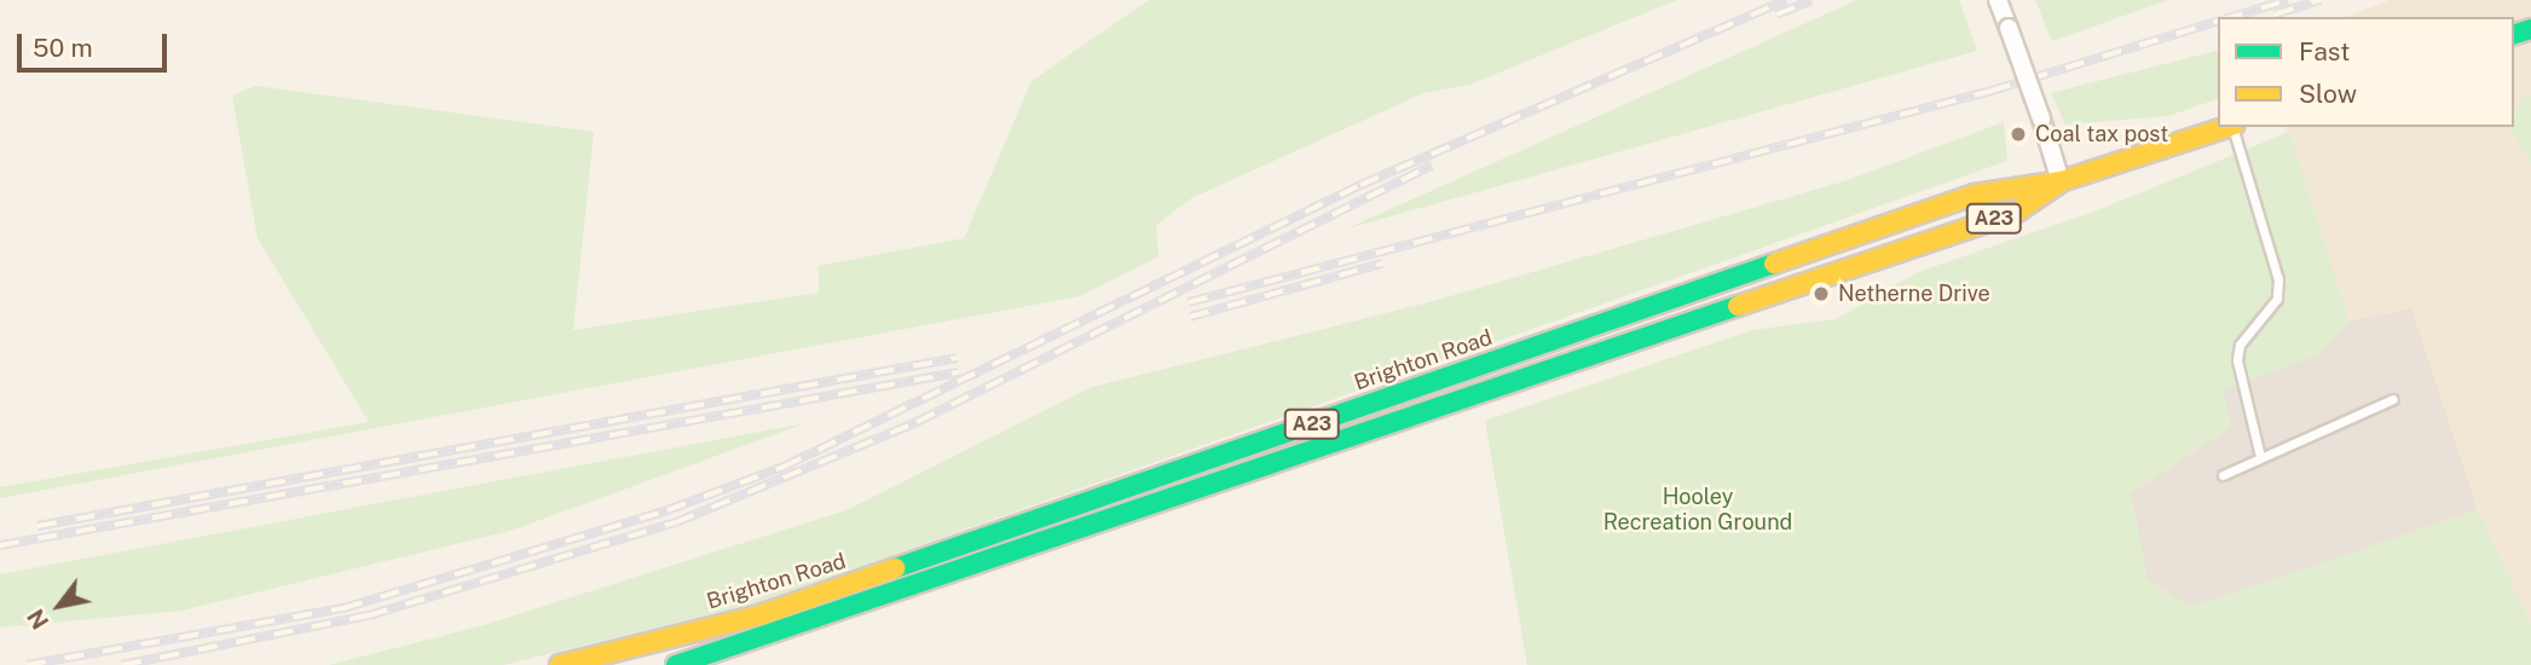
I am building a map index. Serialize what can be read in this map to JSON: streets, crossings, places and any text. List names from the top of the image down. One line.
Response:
{"streets":{"highway":["A23","Brighton Road"]},"parks":["Hooley Recreation Ground"],"places":["Coal tax post","Netherne Drive"],"legend":["Fast","Slow"],"scale_bar":"50 m","north":"bottom left"}
